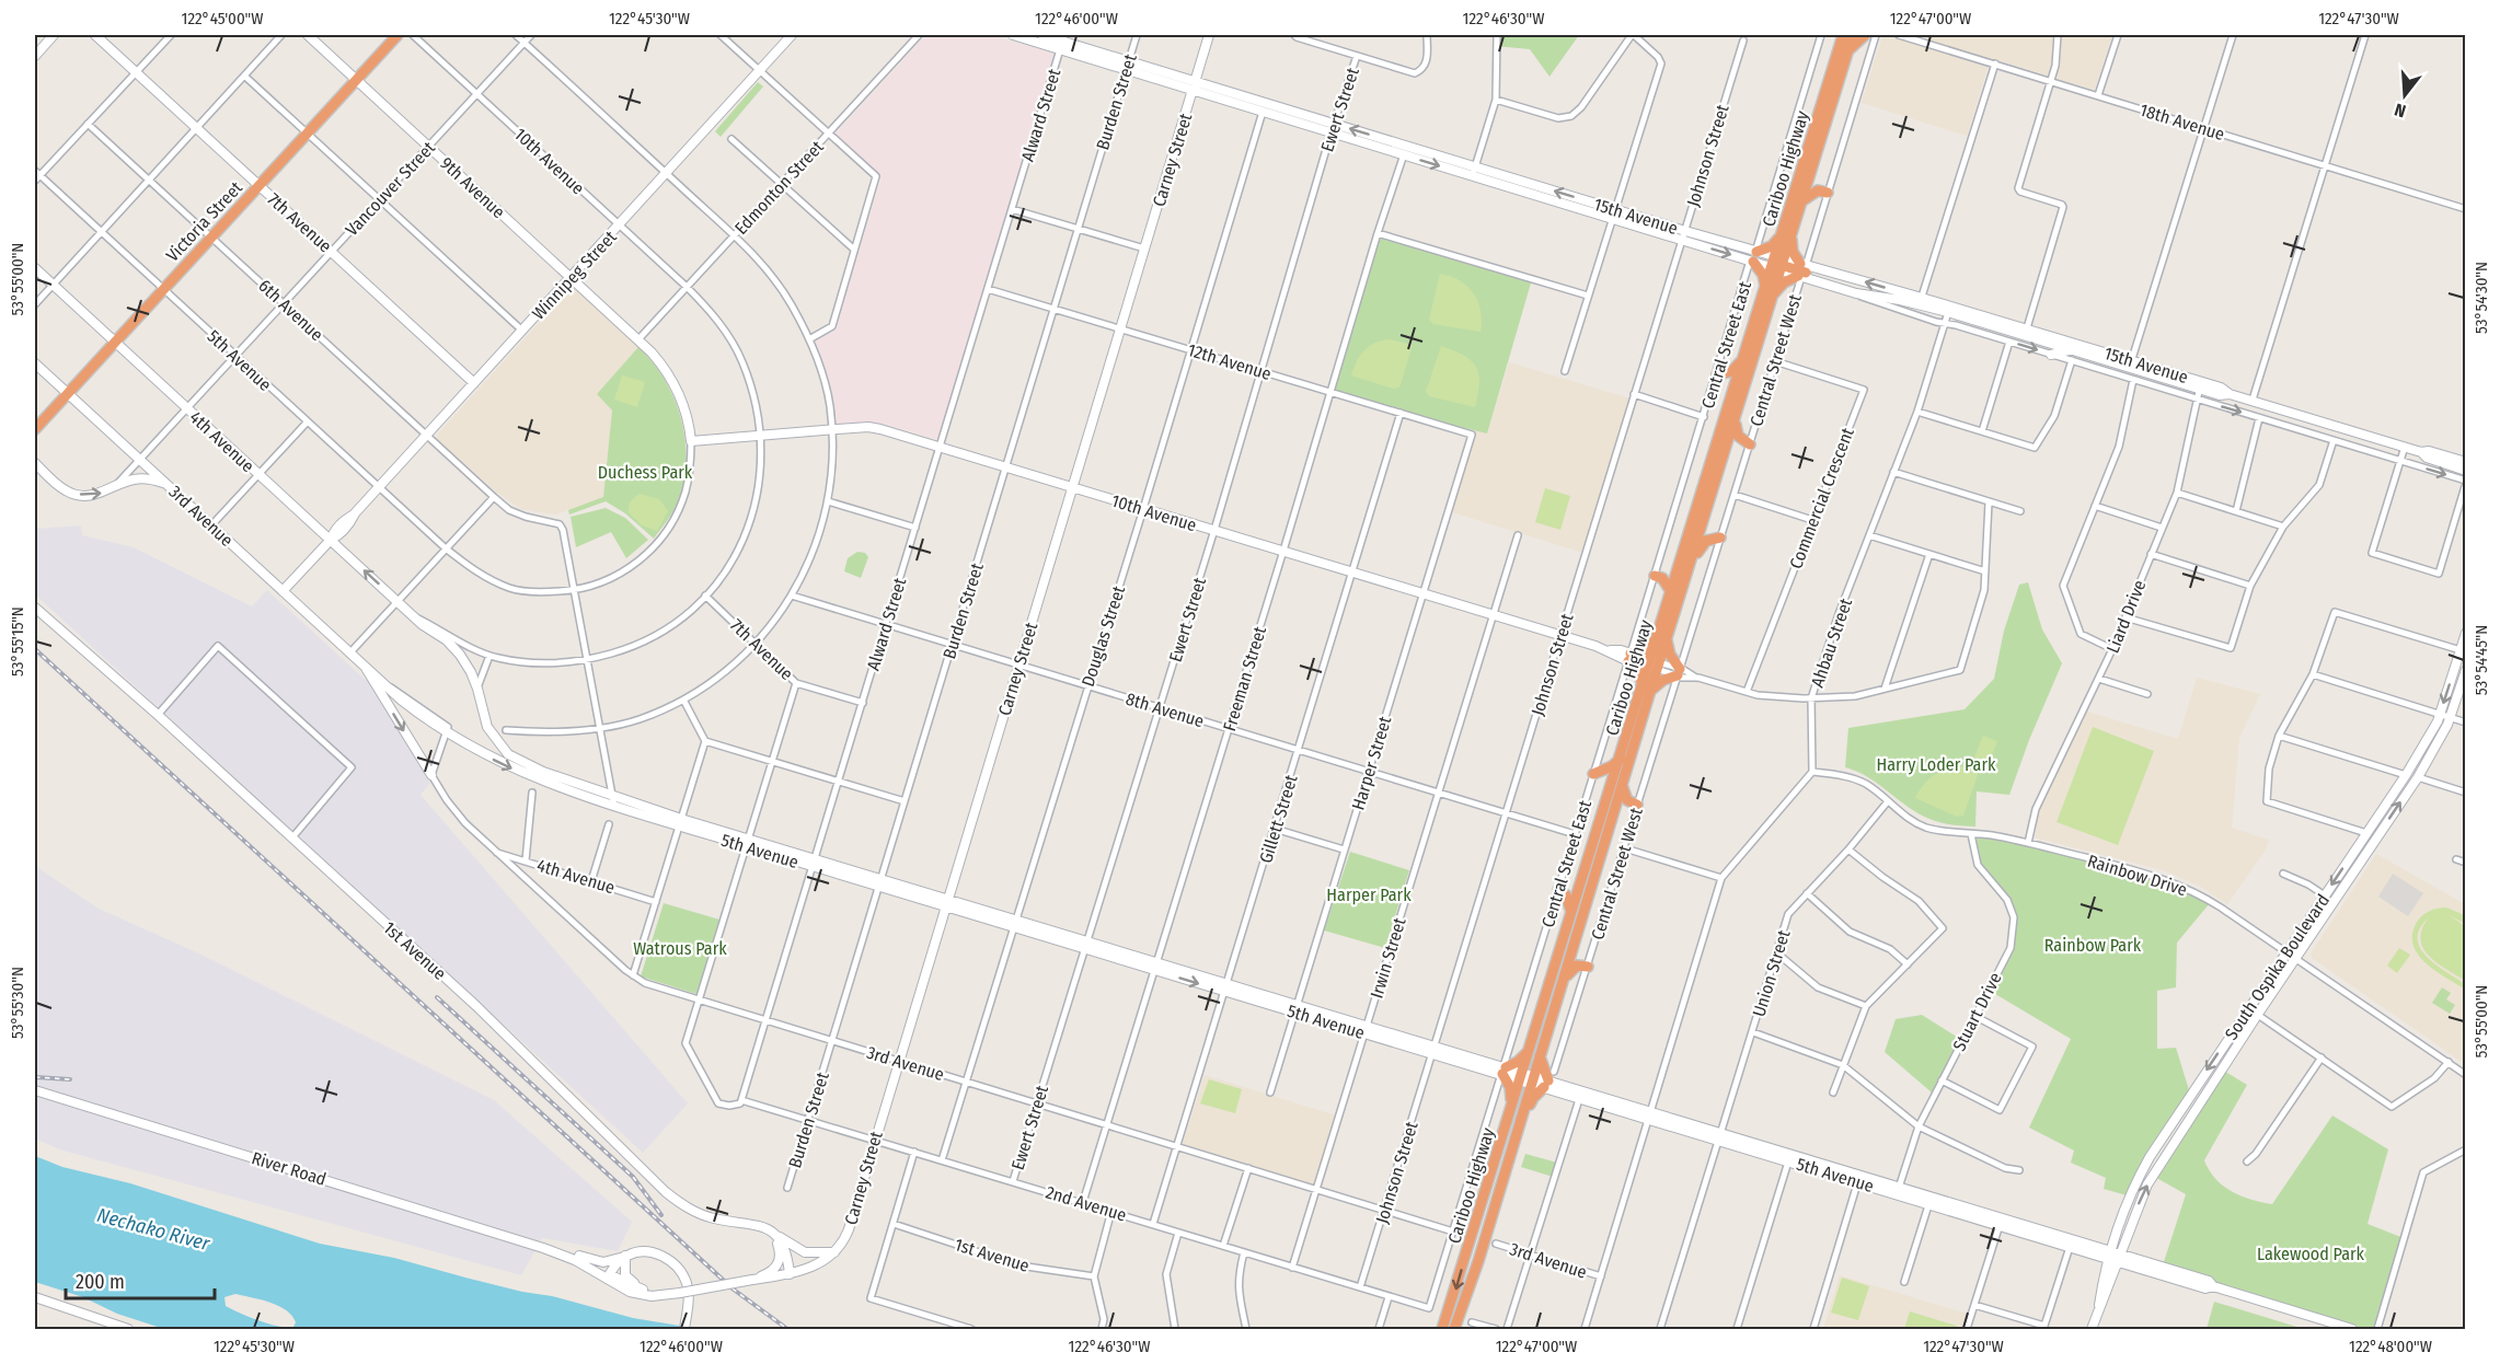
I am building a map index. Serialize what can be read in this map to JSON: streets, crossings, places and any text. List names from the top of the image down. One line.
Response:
{"streets":{"highway":["Cariboo Highway","Victoria Street"],"main road":["Carney Street","10th Avenue","9th Avenue","15th Avenue","7th Avenue","Winnipeg Street","5th Avenue","4th Avenue","3rd Avenue","1st Avenue","South Ospika Boulevard","River Road"],"street":["Burden Street","Ewert Street","Alward Street","18th Avenue","Johnson Street","Edmonton Street","Vancouver Street","6th Avenue","Central Street East","Central Street West","12th Avenue","Commercial Crescent","Liard Drive","Douglas Street","Ahbau Street","Freeman Street","8th Avenue","Harper Street","Gillett Street","Rainbow Drive","Irwin Street","Union Street","Stuart Drive","2nd Avenue"]},"crossings":[["Burden Street","10th Avenue"],["Burden Street","15th Avenue"],["Burden Street","5th Avenue"],["Burden Street","12th Avenue"],["Burden Street","3rd Avenue"],["Burden Street","8th Avenue"],["Burden Street","2nd Avenue"],["Ewert Street","10th Avenue"],["Ewert Street","15th Avenue"],["Ewert Street","5th Avenue"],["Ewert Street","12th Avenue"],["Ewert Street","3rd Avenue"],["Ewert Street","8th Avenue"],["Ewert Street","2nd Avenue"],["Alward Street","10th Avenue"],["Alward Street","15th Avenue"],["Alward Street","7th Avenue"],["Alward Street","5th Avenue"],["Alward Street","12th Avenue"],["Alward Street","3rd Avenue"],["Alward Street","8th Avenue"],["Alward Street","2nd Avenue"],["Johnson Street","10th Avenue"],["Johnson Street","15th Avenue"],["Johnson Street","5th Avenue"],["Johnson Street","3rd Avenue"],["Johnson Street","8th Avenue"],["Johnson Street","2nd Avenue"],["Carney Street","10th Avenue"],["Carney Street","15th Avenue"],["Carney Street","5th Avenue"],["Carney Street","12th Avenue"],["Carney Street","3rd Avenue"],["Carney Street","8th Avenue"],["Carney Street","1st Avenue"],["Carney Street","2nd Avenue"],["10th Avenue","Cariboo Highway"],["10th Avenue","9th Avenue"],["10th Avenue","Edmonton Street"],["10th Avenue","Vancouver Street"],["10th Avenue","7th Avenue"],["10th Avenue","Winnipeg Street"],["10th Avenue","Central Street East"],["10th Avenue","5th Avenue"],["10th Avenue","Central Street West"],["10th Avenue","4th Avenue"],["10th Avenue","Commercial Crescent"],["10th Avenue","Douglas Street"],["10th Avenue","Ahbau Street"],["10th Avenue","Freeman Street"],["10th Avenue","Harper Street"],["10th Avenue","Gillett Street"],["10th Avenue","Irwin Street"],["Cariboo Highway","15th Avenue"],["Cariboo Highway","5th Avenue"],["9th Avenue","Edmonton Street"],["9th Avenue","Vancouver Street"],["9th Avenue","Victoria Street"],["9th Avenue","Winnipeg Street"],["9th Avenue","5th Avenue"],["Vancouver Street","7th Avenue"],["Vancouver Street","6th Avenue"],["Vancouver Street","5th Avenue"],["Vancouver Street","4th Avenue"],["Vancouver Street","3rd Avenue"],["15th Avenue","Central Street East"],["15th Avenue","Central Street West"],["15th Avenue","Liard Drive"],["15th Avenue","Douglas Street"],["15th Avenue","Ahbau Street"],["15th Avenue","Freeman Street"],["Victoria Street","7th Avenue"],["Victoria Street","6th Avenue"],["Victoria Street","5th Avenue"],["Victoria Street","4th Avenue"],["Victoria Street","3rd Avenue"],["7th Avenue","Winnipeg Street"],["7th Avenue","4th Avenue"],["Winnipeg Street","6th Avenue"],["Winnipeg Street","5th Avenue"],["Winnipeg Street","4th Avenue"],["Winnipeg Street","3rd Avenue"],["6th Avenue","5th Avenue"],["Central Street East","5th Avenue"],["Central Street East","3rd Avenue"],["Central Street East","8th Avenue"],["Central Street East","2nd Avenue"],["5th Avenue","Central Street West"],["5th Avenue","4th Avenue"],["5th Avenue","3rd Avenue"],["5th Avenue","Douglas Street"],["5th Avenue","Freeman Street"],["5th Avenue","Harper Street"],["5th Avenue","Gillett Street"],["5th Avenue","Irwin Street"],["5th Avenue","South Ospika Boulevard"],["5th Avenue","Union Street"],["5th Avenue","Stuart Drive"],["Central Street West","Commercial Crescent"],["12th Avenue","Douglas Street"],["12th Avenue","Freeman Street"],["12th Avenue","Harper Street"],["12th Avenue","Gillett Street"],["4th Avenue","3rd Avenue"],["3rd Avenue","Douglas Street"],["3rd Avenue","Freeman Street"],["3rd Avenue","Gillett Street"],["3rd Avenue","Irwin Street"],["3rd Avenue","2nd Avenue"],["Liard Drive","Rainbow Drive"],["Douglas Street","8th Avenue"],["Douglas Street","2nd Avenue"],["Ahbau Street","Rainbow Drive"],["Freeman Street","8th Avenue"],["Freeman Street","2nd Avenue"],["8th Avenue","Harper Street"],["8th Avenue","Gillett Street"],["8th Avenue","Irwin Street"],["Gillett Street","2nd Avenue"],["Rainbow Drive","South Ospika Boulevard"],["Rainbow Drive","Union Street"],["Rainbow Drive","Stuart Drive"],["Irwin Street","2nd Avenue"]],"water":["Nechako River"],"parks":["Duchess Park","Harry Loder Park","Harper Park","Rainbow Park","Watrous Park","Lakewood Park"],"scale_bar":"200 m","north":"bottom","coordinates":["122°45'00\"W","122°45'30\"W","122°46'00\"W","122°46'30\"W","122°47'00\"W","122°47'30\"W","53°55'00\"N","53°54'30\"N","53°55'15\"N","53°54'45\"N","53°55'30\"N","122°48'00\"W"]}
